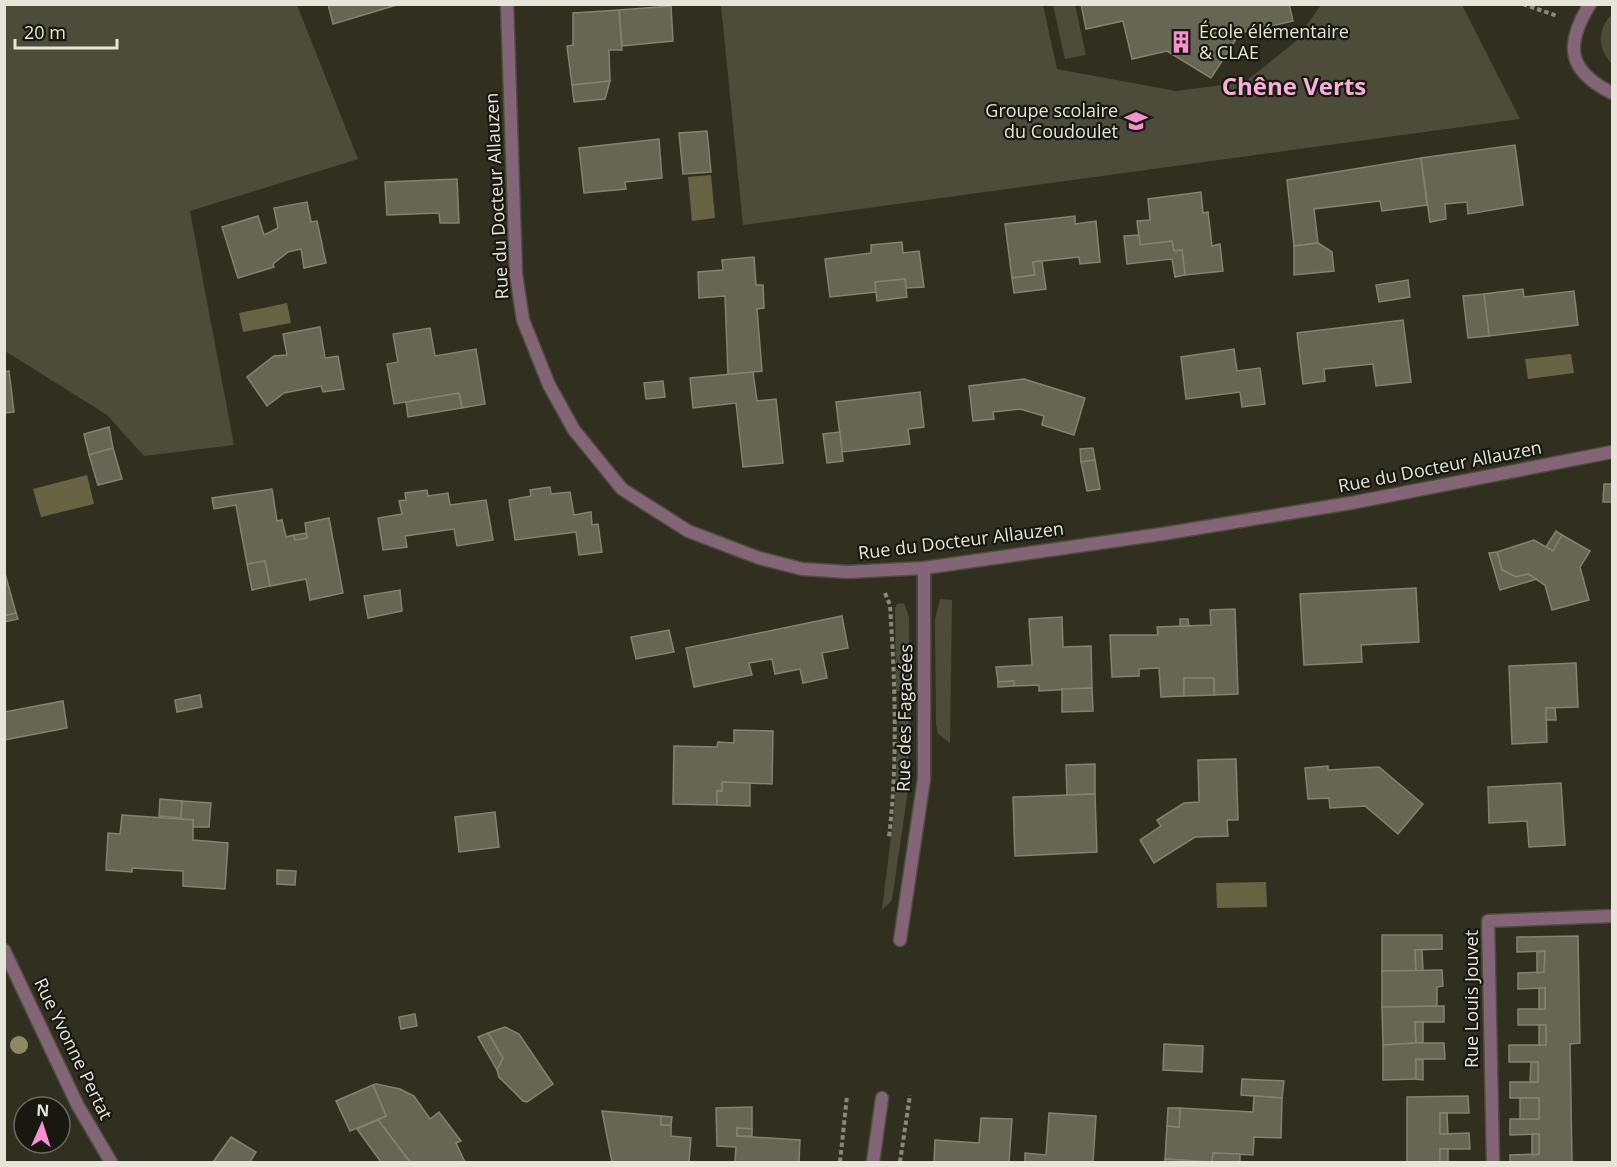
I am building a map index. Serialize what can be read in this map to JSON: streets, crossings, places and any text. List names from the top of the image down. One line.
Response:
{"streets":{"street":["Rue du Docteur Allauzen","Rue des Fagacées","Rue Louis Jouvet","Rue Yvonne Pertat"]},"crossings":[["Rue du Docteur Allauzen","Rue des Fagacées"]],"districts":["Chêne Verts"],"places":{"building":["École élémentaire & CLAE"],"school or university":["Groupe scolaire du Coudoulet"]},"scale_bar":"20 m","north":"top"}
